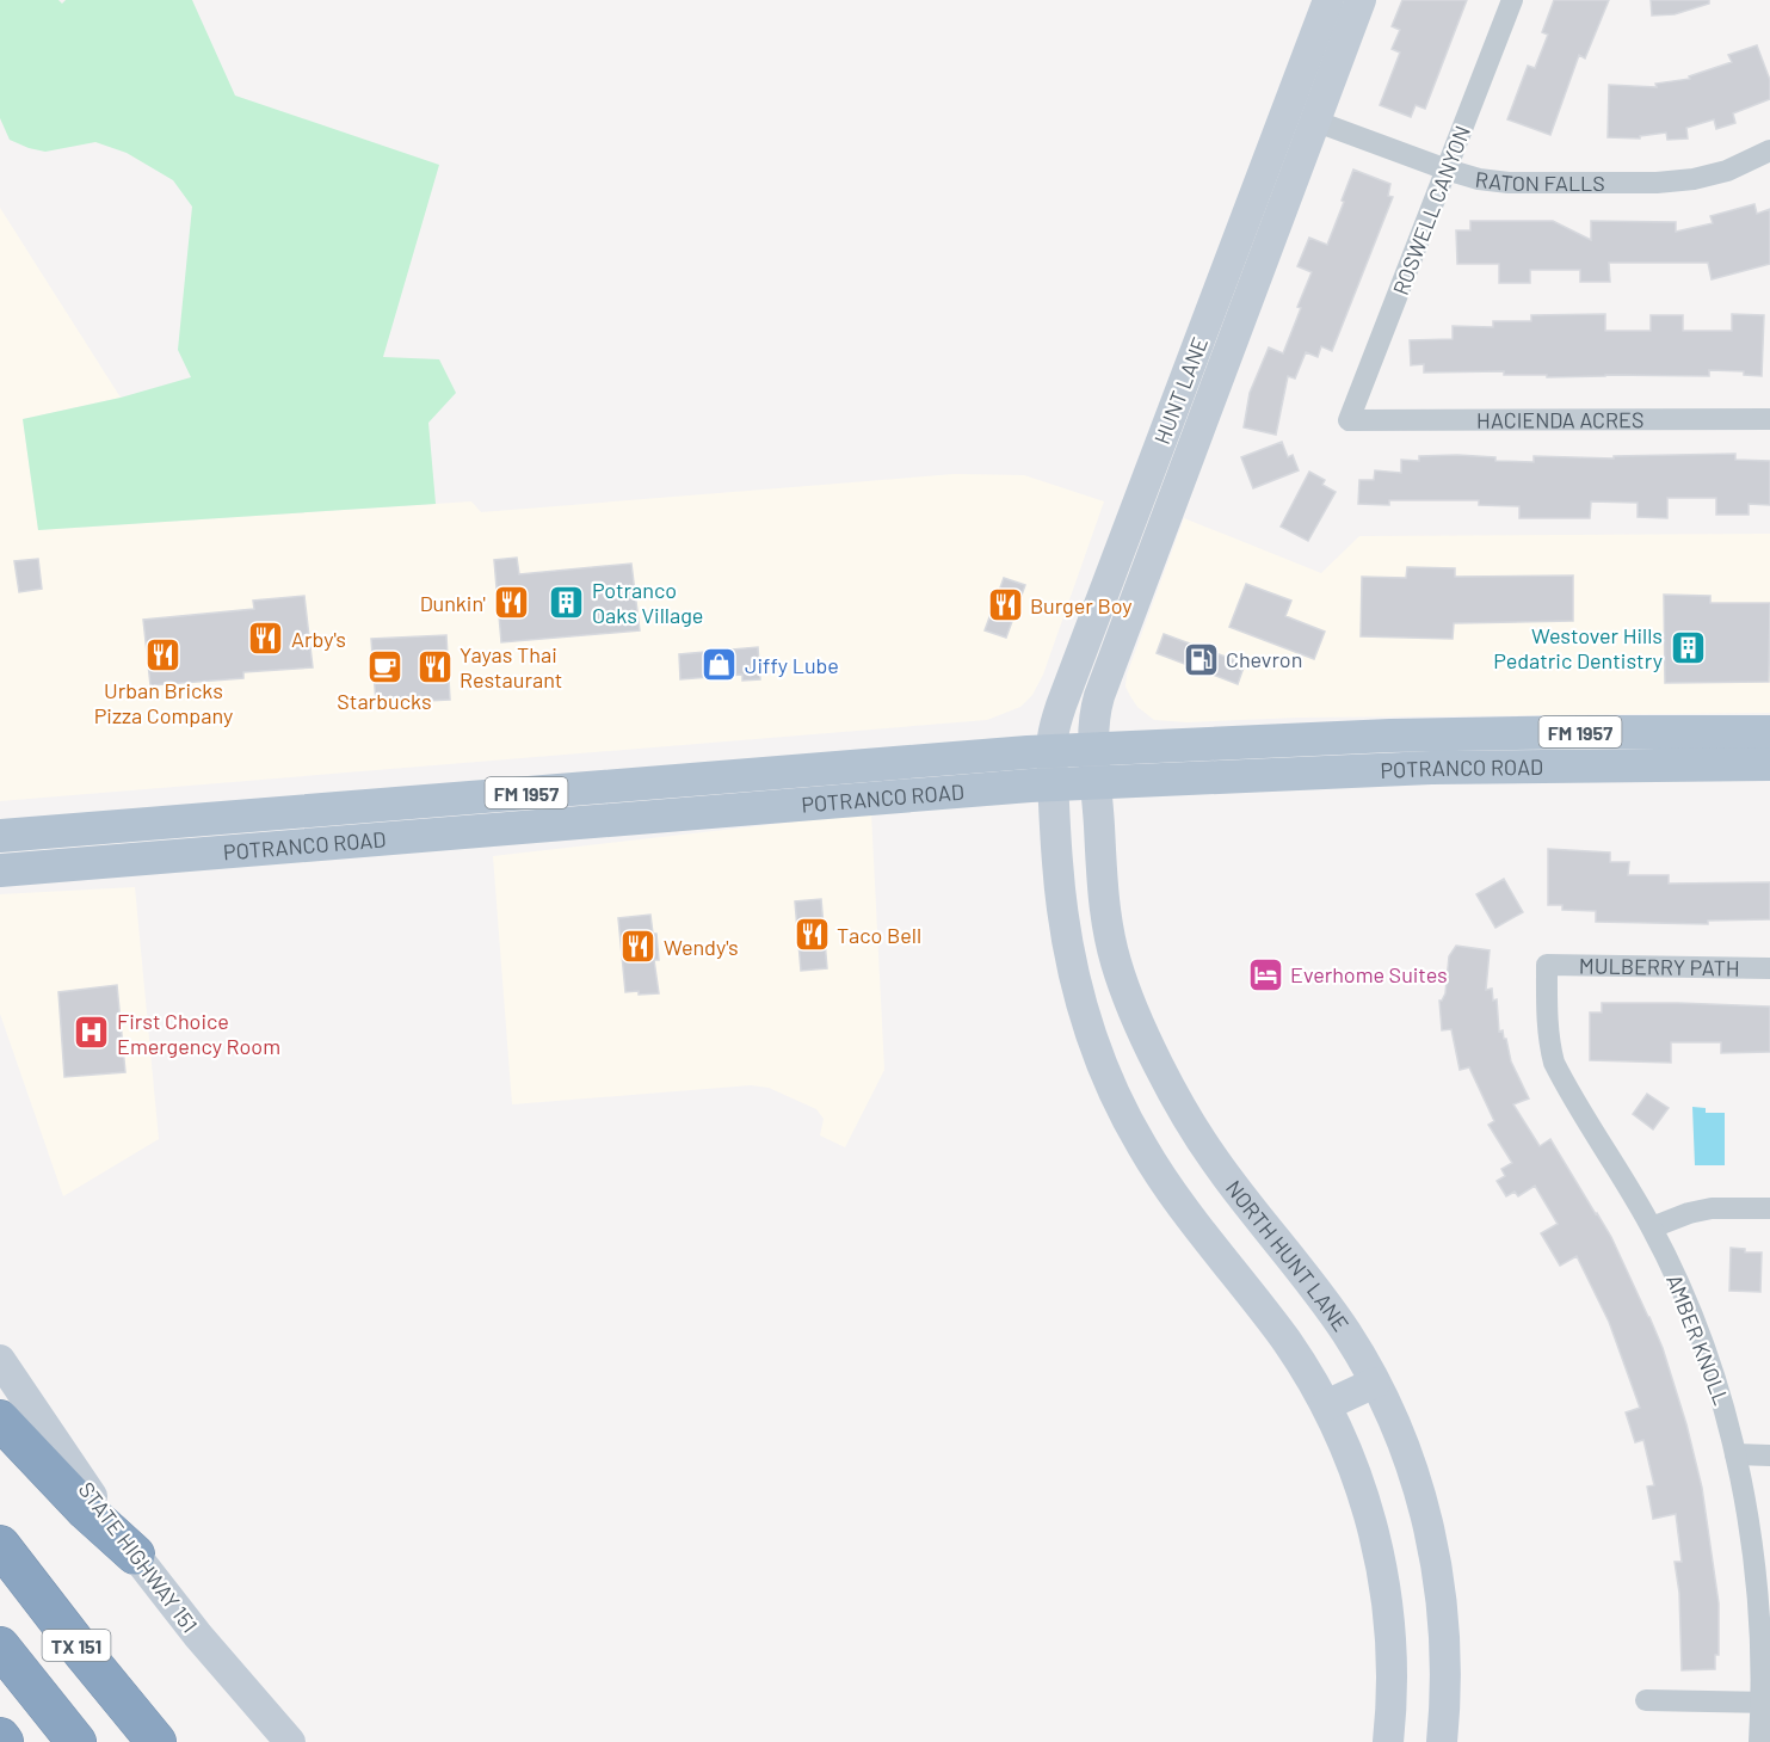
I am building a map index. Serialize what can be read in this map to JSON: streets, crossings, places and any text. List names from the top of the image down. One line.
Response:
{"streets":{"highway":["TX 151"],"main road":["HUNT LANE","FM 1957","POTRANCO ROAD","NORTH HUNT LANE","STATE HIGHWAY 151"],"street":["RATON FALLS","ROSWELL CANYON","HACIENDA ACRES","MULBERRY PATH","AMBER KNOLL"]},"crossings":[["RATON FALLS","ROSWELL CANYON"],["RATON FALLS","HUNT LANE"],["ROSWELL CANYON","HACIENDA ACRES"],["HUNT LANE","POTRANCO ROAD"],["HUNT LANE","NORTH HUNT LANE"],["POTRANCO ROAD","NORTH HUNT LANE"],["MULBERRY PATH","AMBER KNOLL"]],"places":{"building":["Potranco Oaks Village","Westover Hills Pedatric Dentistry"],"restaurant":["Dunkin'","Burger Boy","Arby's","Urban Bricks Pizza Company","Yayas Thai Restaurant","Taco Bell","Wendy's"],"fuel station":["Chevron"],"shop":["Jiffy Lube"],"cafe":["Starbucks"],"hotel":["Everhome Suites"],"hospital":["First Choice Emergency Room"]}}
